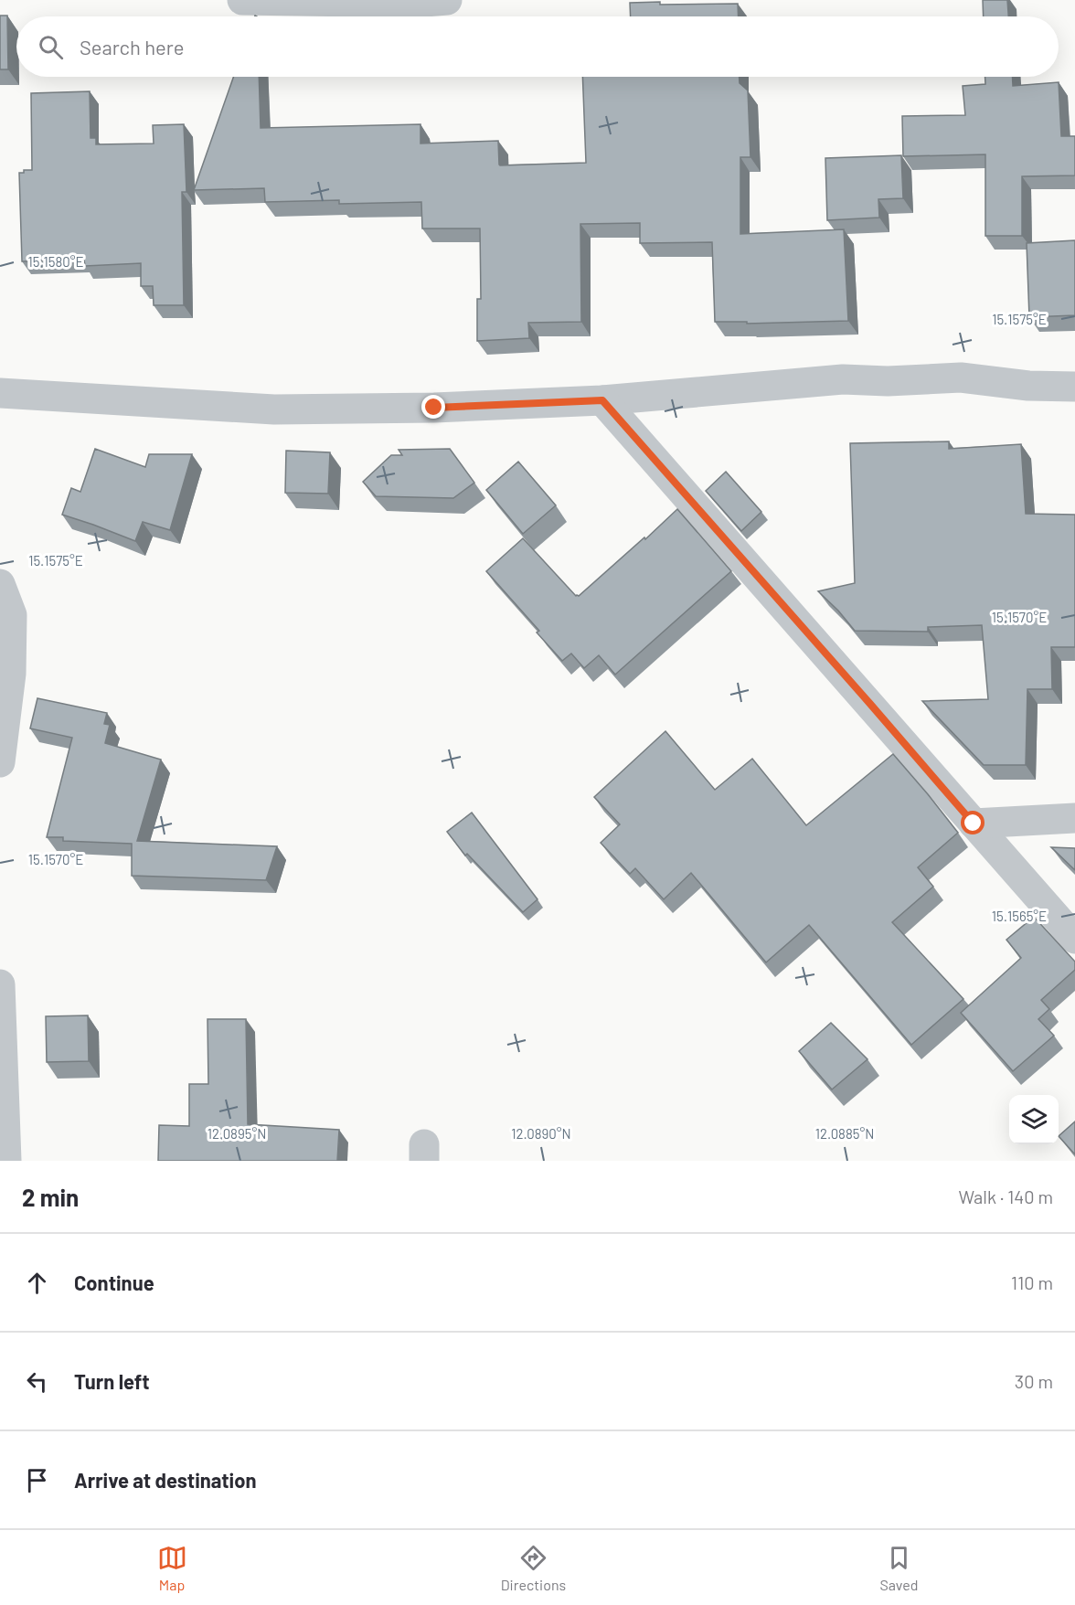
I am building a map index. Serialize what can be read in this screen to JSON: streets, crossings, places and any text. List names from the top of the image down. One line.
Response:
{"page":{"search":"Search here","heading":["2 min","Walk · 140 m"],"list":[["Continue","110 m"],["Turn left","30 m"],"Arrive at destination"],"nav":["Map","Directions","Saved"]},"coordinates":["15.1580°E","15.1575°E","15.1570°E","15.1565°E","12.0895°N","12.0890°N","12.0885°N"]}
